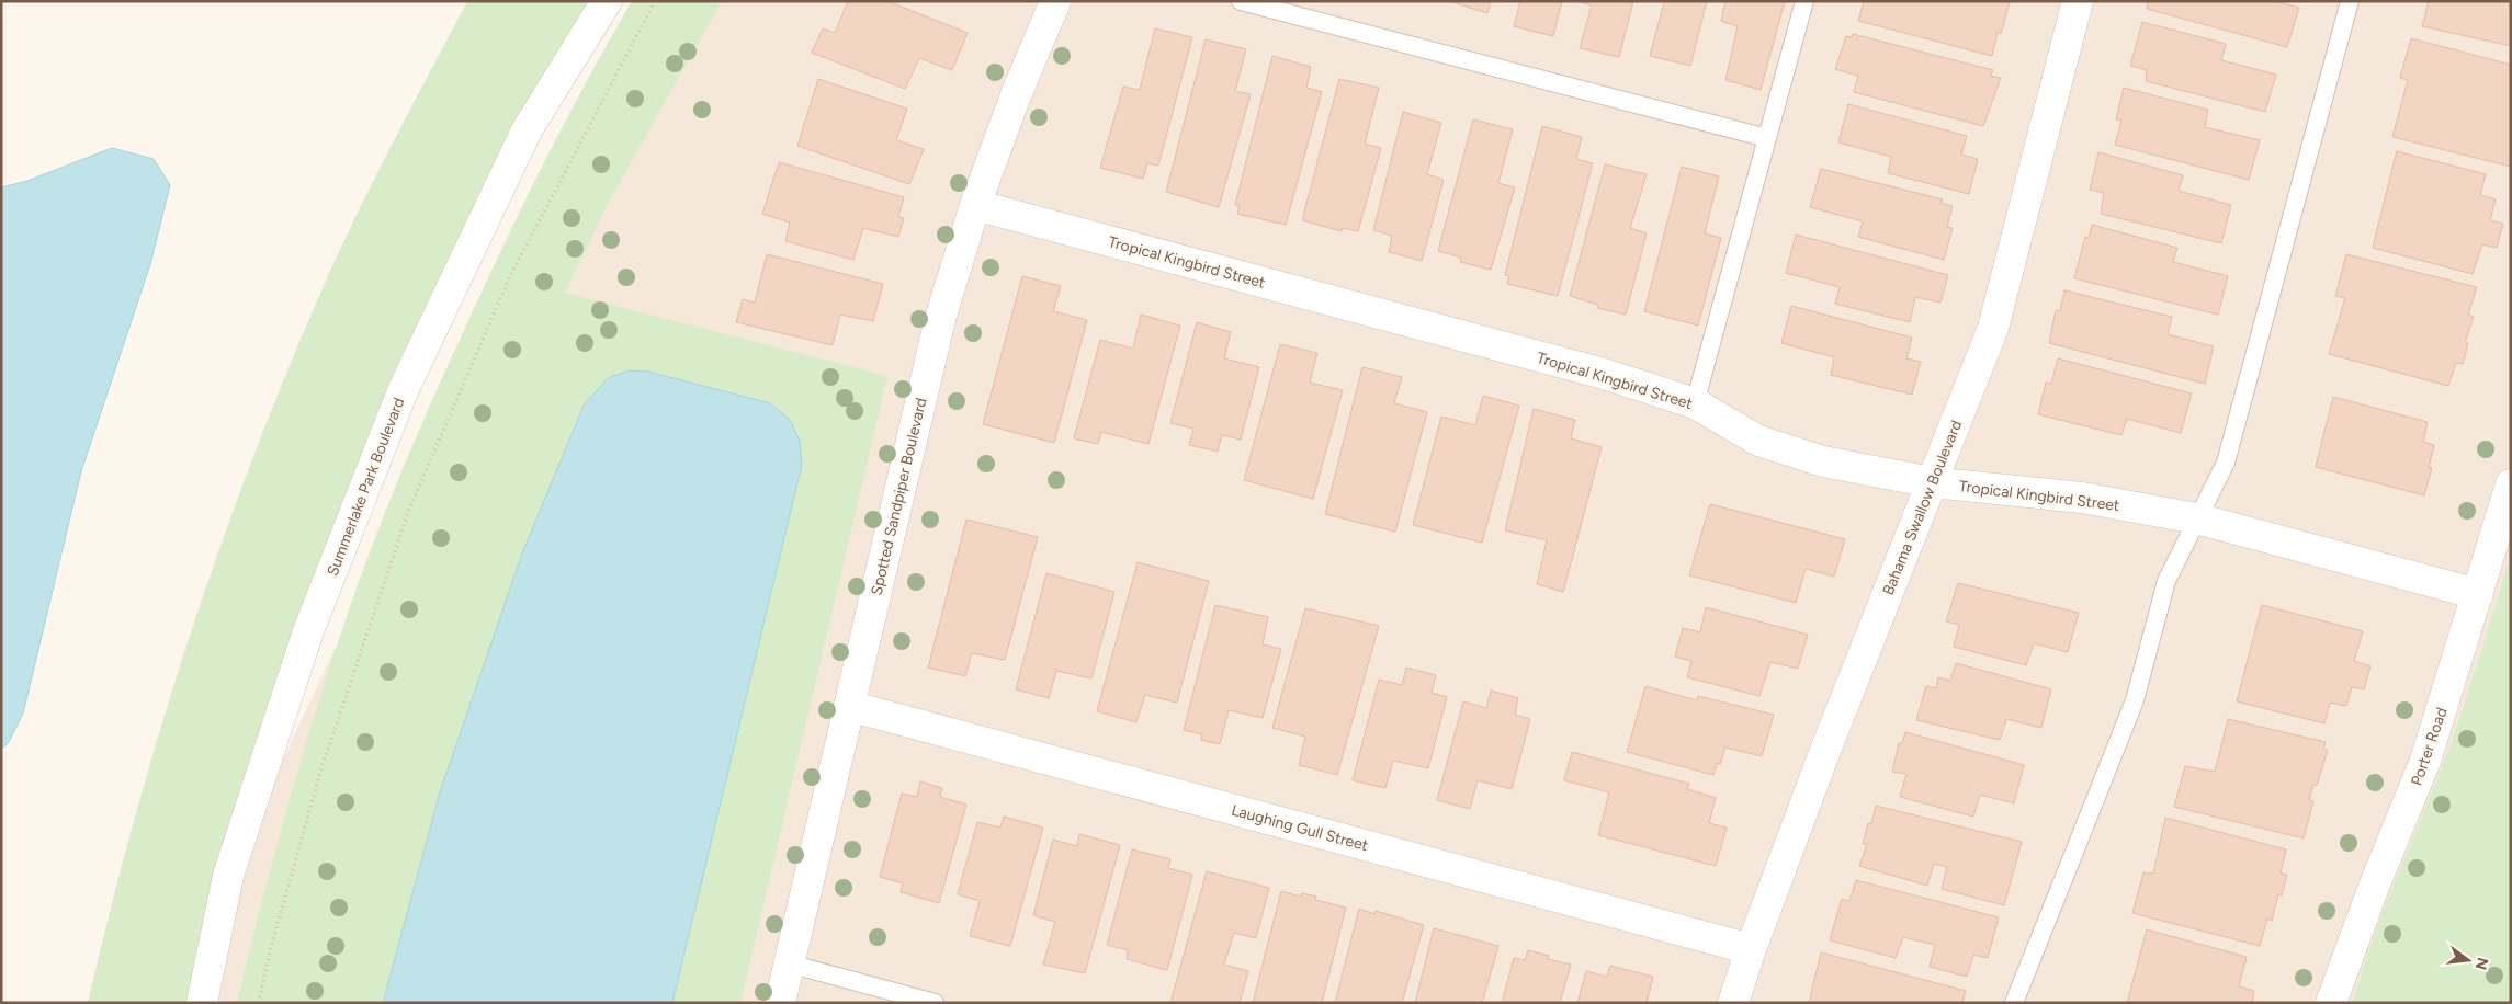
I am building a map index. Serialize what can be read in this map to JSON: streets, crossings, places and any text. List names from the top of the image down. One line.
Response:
{"streets":{"street":["Tropical Kingbird Street","Summerlake Park Boulevard","Spotted Sandpiper Boulevard","Bahama Swallow Boulevard","Porter Road","Laughing Gull Street"]},"crossings":[["Tropical Kingbird Street","Spotted Sandpiper Boulevard"],["Tropical Kingbird Street","Bahama Swallow Boulevard"],["Tropical Kingbird Street","Porter Road"],["Spotted Sandpiper Boulevard","Laughing Gull Street"],["Bahama Swallow Boulevard","Laughing Gull Street"]],"north":"right"}
